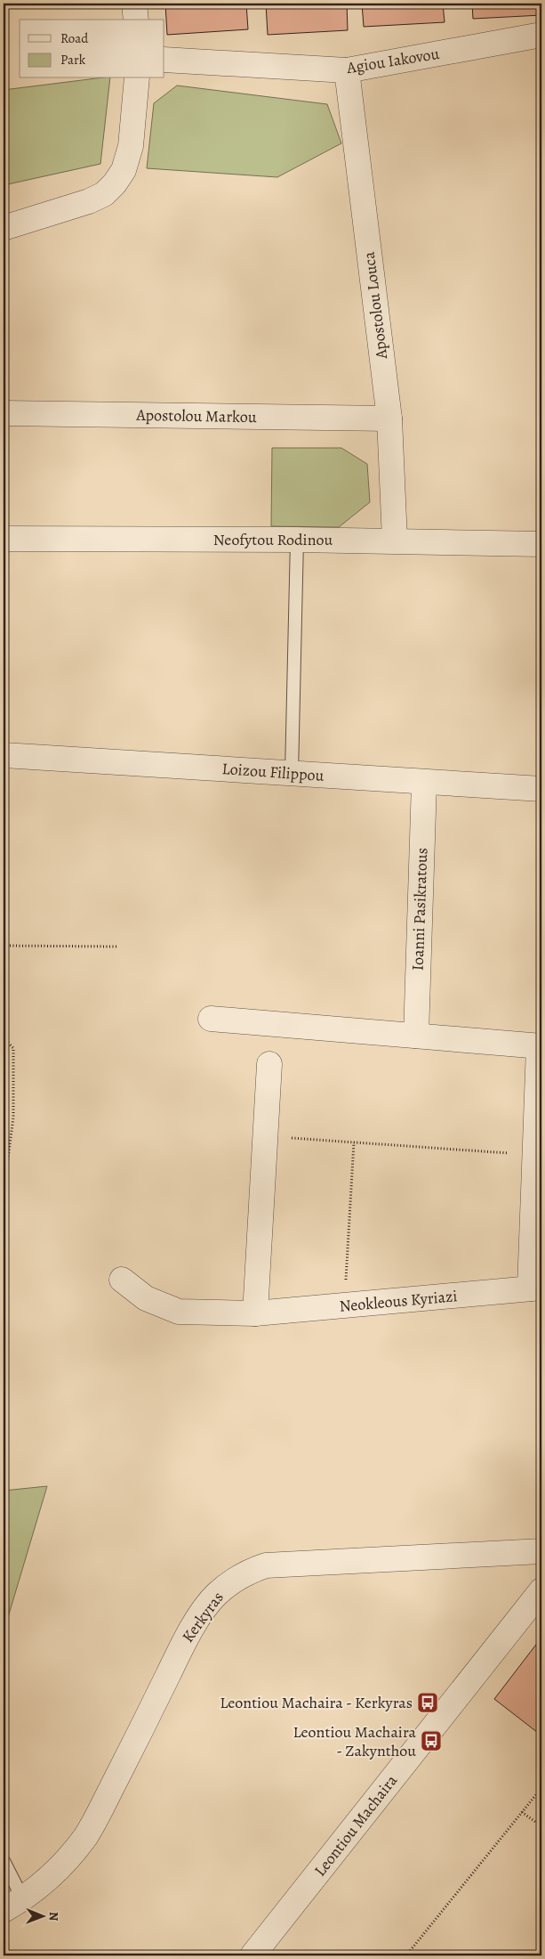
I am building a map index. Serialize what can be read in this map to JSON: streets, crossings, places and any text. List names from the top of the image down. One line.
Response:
{"streets":{"street":["Agiou Iakovou","Apostolou Louca","Apostolou Markou","Neofytou Rodinou","Loizou Filippou","Ioanni Pasikratous","Neokleous Kyriazi","Kerkyras","Leontiou Machaira"]},"crossings":[["Agiou Iakovou","Apostolou Louca"],["Apostolou Louca","Apostolou Markou"],["Apostolou Louca","Neofytou Rodinou"],["Loizou Filippou","Ioanni Pasikratous"]],"places":{"bus stop":["Leontiou Machaira - Kerkyras","Leontiou Machaira - Zakynthou"]},"legend":["Road","Park"],"north":"right"}
